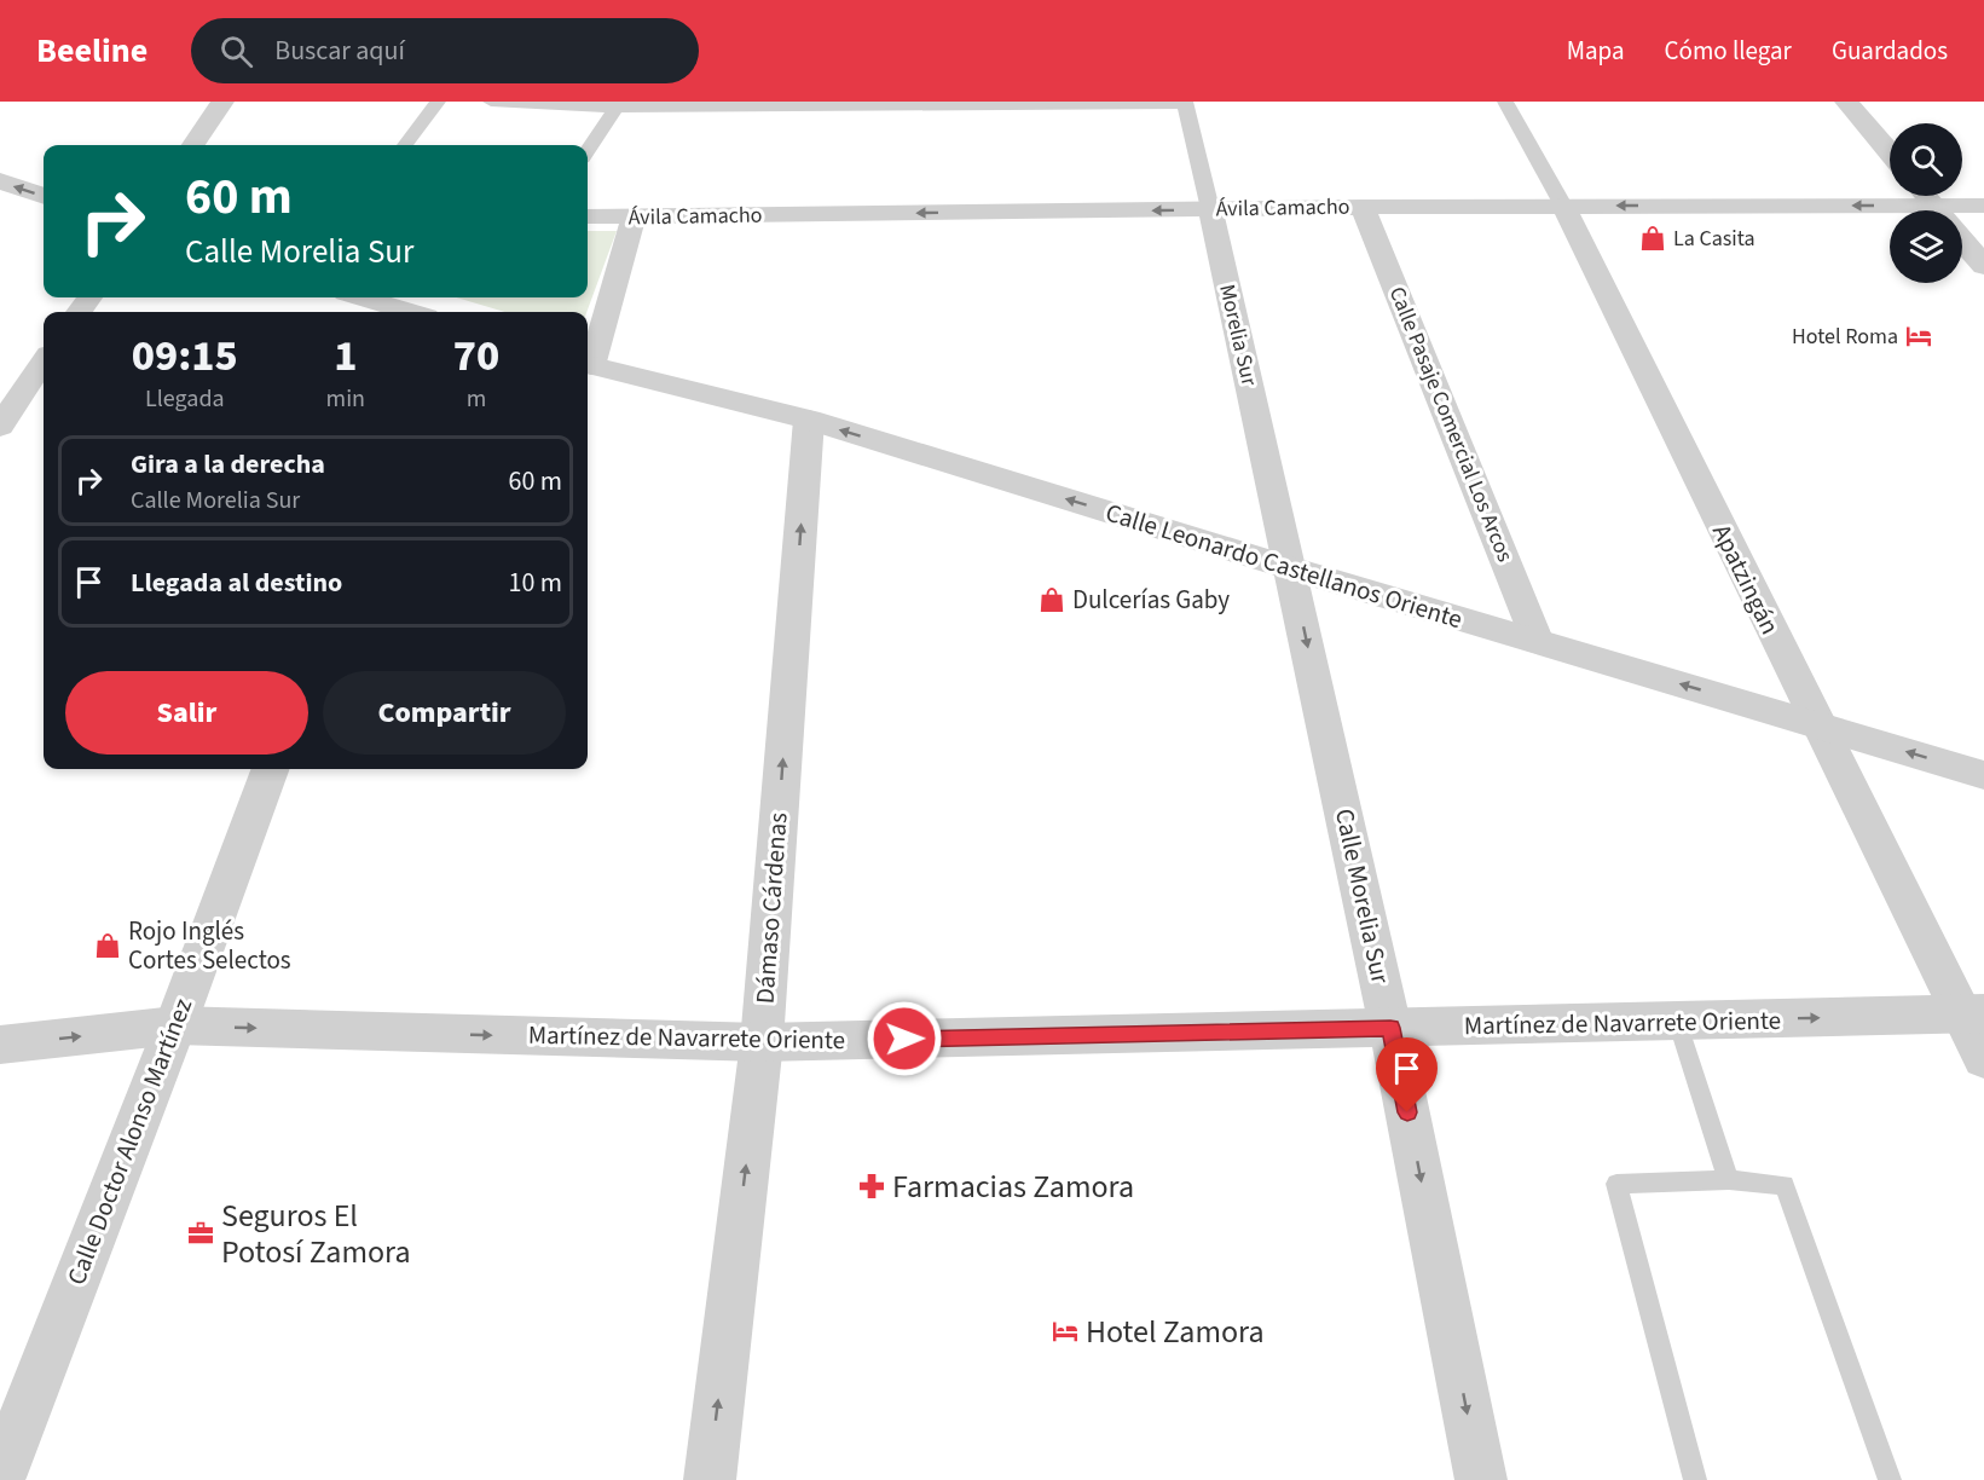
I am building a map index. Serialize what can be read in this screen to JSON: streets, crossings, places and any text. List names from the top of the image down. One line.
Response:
{"streets":{"street":["Ávila Camacho","Morelia Sur","Calle Pasaje Comercial Los Arcos","Calle Leonardo Castellanos Oriente","Apatzingán","Calle Morelia Sur","Dámaso Cárdenas","Martínez de Navarrete Oriente","Calle Doctor Alonso Martínez"]},"crossings":[["Ávila Camacho","Morelia Sur"],["Ávila Camacho","Calle Pasaje Comercial Los Arcos"],["Ávila Camacho","Apatzingán"],["Morelia Sur","Calle Leonardo Castellanos Oriente"],["Morelia Sur","Calle Morelia Sur"],["Calle Pasaje Comercial Los Arcos","Calle Leonardo Castellanos Oriente"],["Calle Leonardo Castellanos Oriente","Apatzingán"],["Calle Leonardo Castellanos Oriente","Calle Morelia Sur"],["Calle Leonardo Castellanos Oriente","Dámaso Cárdenas"],["Apatzingán","Martínez de Navarrete Oriente"],["Calle Morelia Sur","Martínez de Navarrete Oriente"],["Dámaso Cárdenas","Martínez de Navarrete Oriente"],["Martínez de Navarrete Oriente","Calle Doctor Alonso Martínez"]],"one_way":["Calle Leonardo Castellanos Oriente","Calle Morelia Sur","Dámaso Cárdenas","Martínez de Navarrete Oriente"],"places":{"shop":["La Casita","Dulcerías Gaby","Rojo Inglés Cortes Selectos"],"hotel":["Hotel Roma","Hotel Zamora"],"pharmacy":["Farmacias Zamora"],"office":["Seguros El Potosí Zamora"]},"page":{"header":"Beeline","search":"Buscar aquí","nav":["Mapa","Cómo llegar","Guardados"],"turn":["60 m","Calle Morelia Sur"],"eta":["09:15","Llegada","1","min","70","m"],"list":[{"name":"Gira a la derecha","note":"Calle Morelia Sur","value":"60 m"},{"name":"Llegada al destino","value":"10 m"}],"buttons":["Salir","Compartir"]}}
